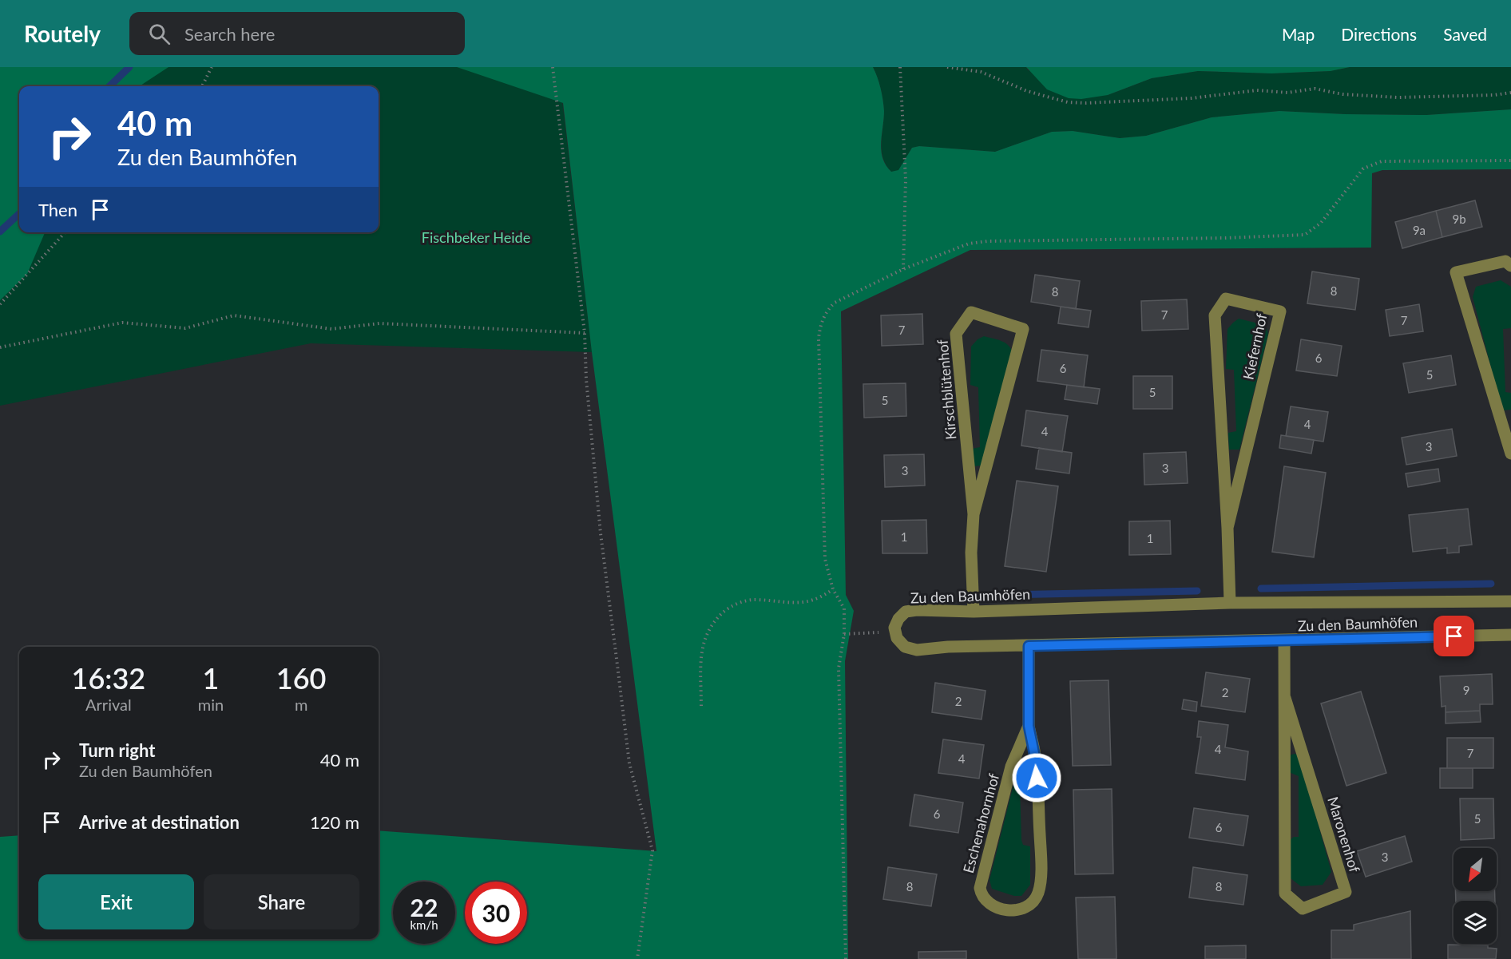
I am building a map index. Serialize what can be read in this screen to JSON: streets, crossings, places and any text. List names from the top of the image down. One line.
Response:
{"streets":{"street":["Kiefernhof","Kirschblütenhof","Zu den Baumhöfen","Eschenahornhof","Maronenhof"]},"crossings":[["Kiefernhof","Zu den Baumhöfen"],["Kirschblütenhof","Zu den Baumhöfen"],["Zu den Baumhöfen","Eschenahornhof"],["Zu den Baumhöfen","Maronenhof"]],"parks":["Fischbeker Heide"],"house_numbers":["9b","9a","8","8","7","7","7","6","6","5","5","5","4","4","3","3","3","1","1","9","2","2","4","7","4","6","5","6","3","8","8"],"north":"bottom left","page":{"header":"Routely","search":"Search here","nav":["Map","Directions","Saved"],"turn":["40 m","Zu den Baumhöfen"],"then":"Then","eta":["16:32","Arrival","1","min","160","m"],"list":[{"name":"Turn right","note":"Zu den Baumhöfen","value":"40 m"},{"name":"Arrive at destination","value":"120 m"}],"buttons":["Exit","Share"],"speed":"22 km/h","limit":"30"}}
